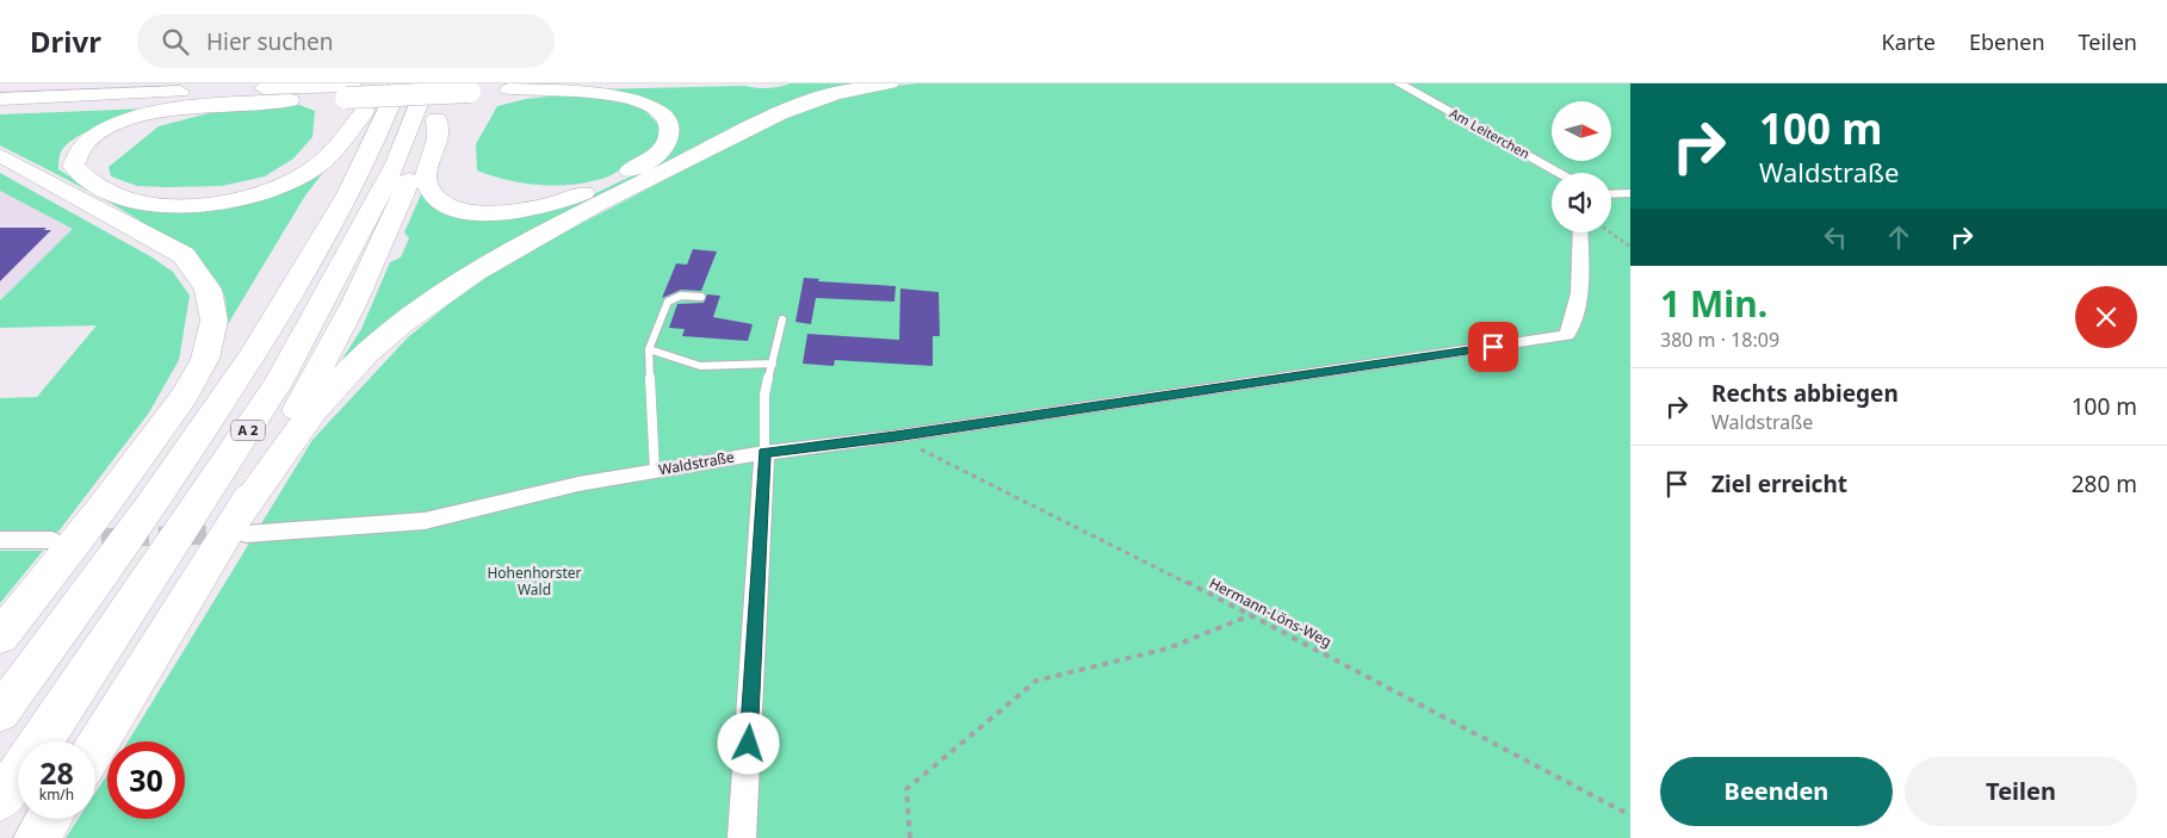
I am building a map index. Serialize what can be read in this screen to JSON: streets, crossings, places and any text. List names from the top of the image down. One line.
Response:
{"streets":{"highway":["A 2"],"street":["Am Leiterchen","Waldstraße"],"path":["Hermann-Löns-Weg"]},"crossings":[["Waldstraße","Hermann-Löns-Weg"]],"parks":["Hohenhorster Wald"],"north":"right","page":{"header":"Drivr","search":"Hier suchen","nav":["Karte","Ebenen","Teilen"],"turn":["100 m","Waldstraße"],"heading":["1 Min.","380 m · 18:09"],"list":[{"name":"Rechts abbiegen","note":"Waldstraße","value":"100 m"},{"name":"Ziel erreicht","value":"280 m"}],"speed":"28 km/h","limit":"30","buttons":["Beenden","Teilen"]}}
